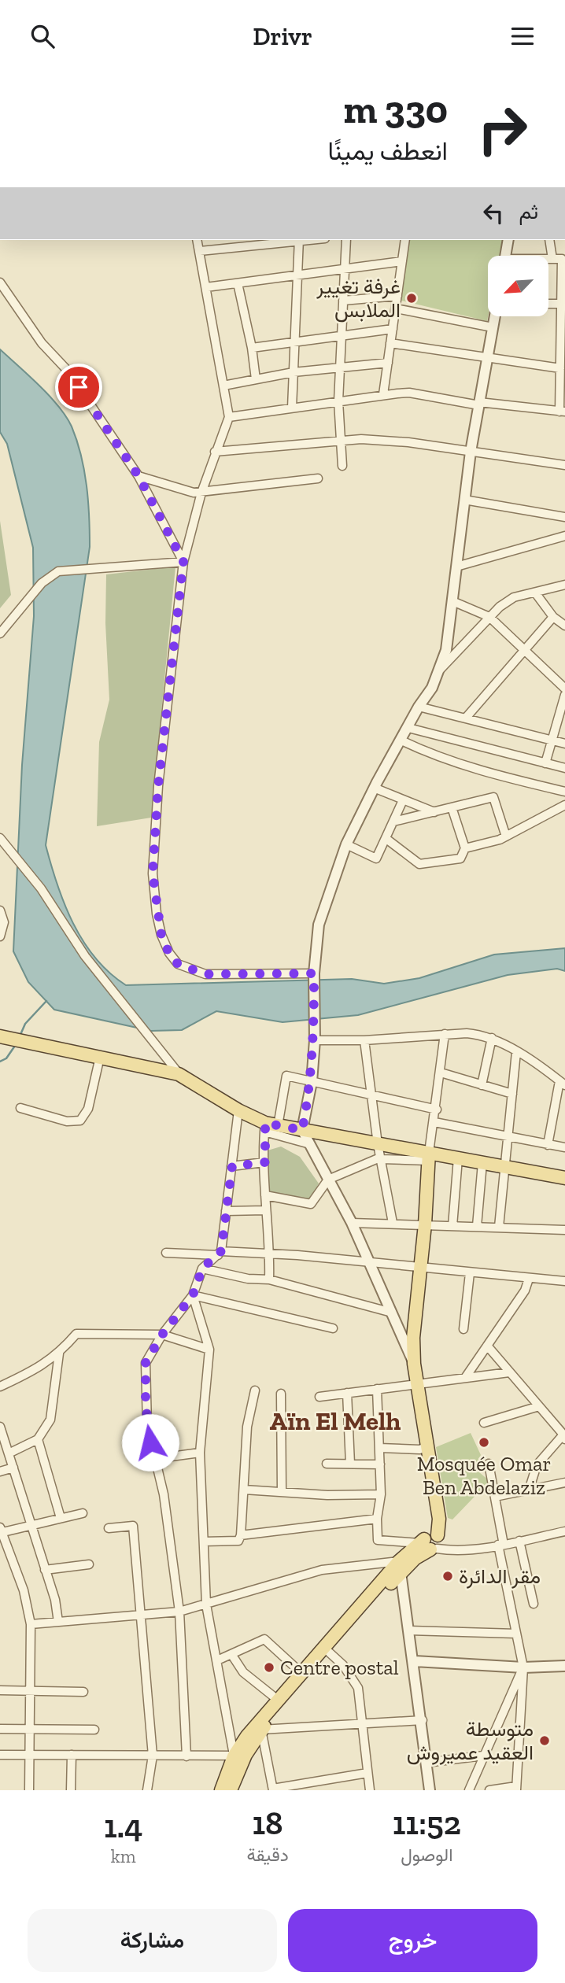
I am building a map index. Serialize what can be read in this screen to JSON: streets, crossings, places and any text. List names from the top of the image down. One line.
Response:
{"districts":["Aïn El Melh"],"places":["غرفة تغيير الملابس","Mosquée Omar Ben Abdelaziz","مقر الدائرة","Centre postal","متوسطة العقيد عميروش"],"north":"bottom left","page":{"header":"Drivr","turn":["330 m","انعطف يمينًا"],"then":"ثم","eta":["11:52","الوصول","18","دقيقة","1.4","km"],"buttons":["خروج","مشاركة"]}}
